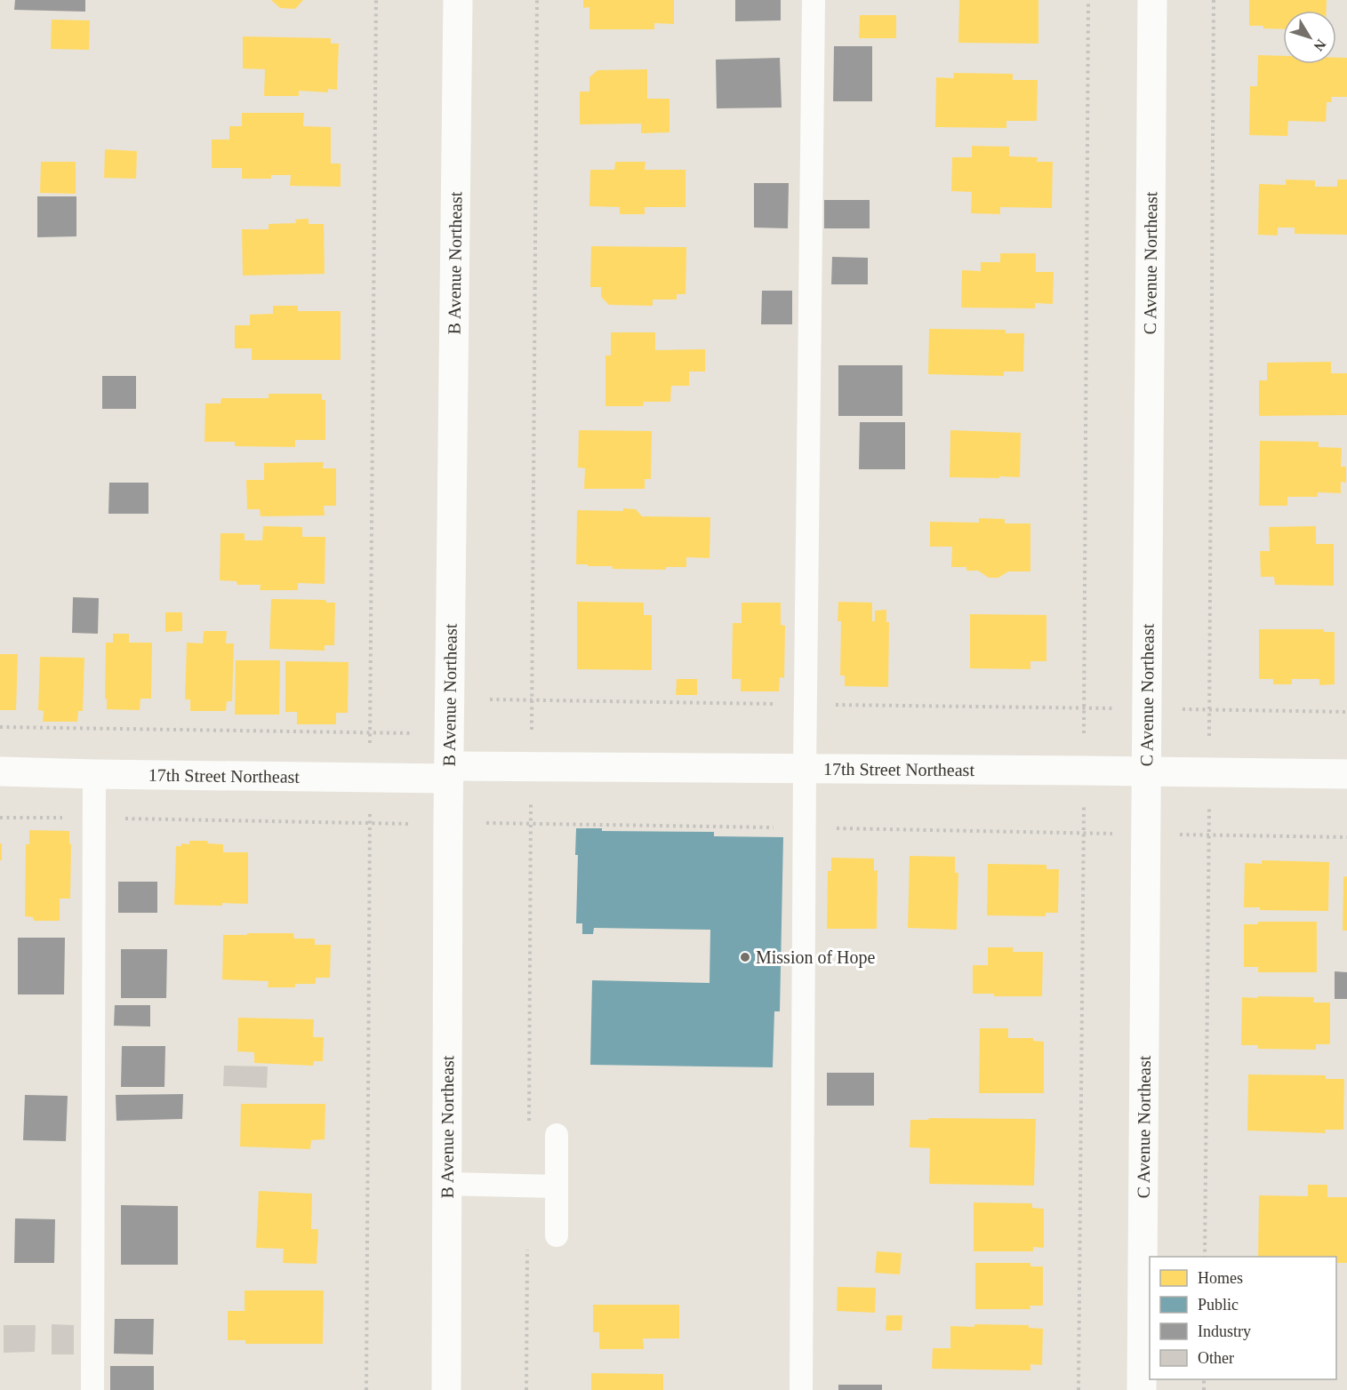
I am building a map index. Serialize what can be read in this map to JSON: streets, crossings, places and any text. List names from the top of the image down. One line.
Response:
{"streets":{"street":["B Avenue Northeast","C Avenue Northeast","17th Street Northeast"]},"crossings":[["B Avenue Northeast","17th Street Northeast"],["C Avenue Northeast","17th Street Northeast"]],"places":["Mission of Hope"],"legend":["Homes","Public","Industry","Other"],"north":"bottom right"}
